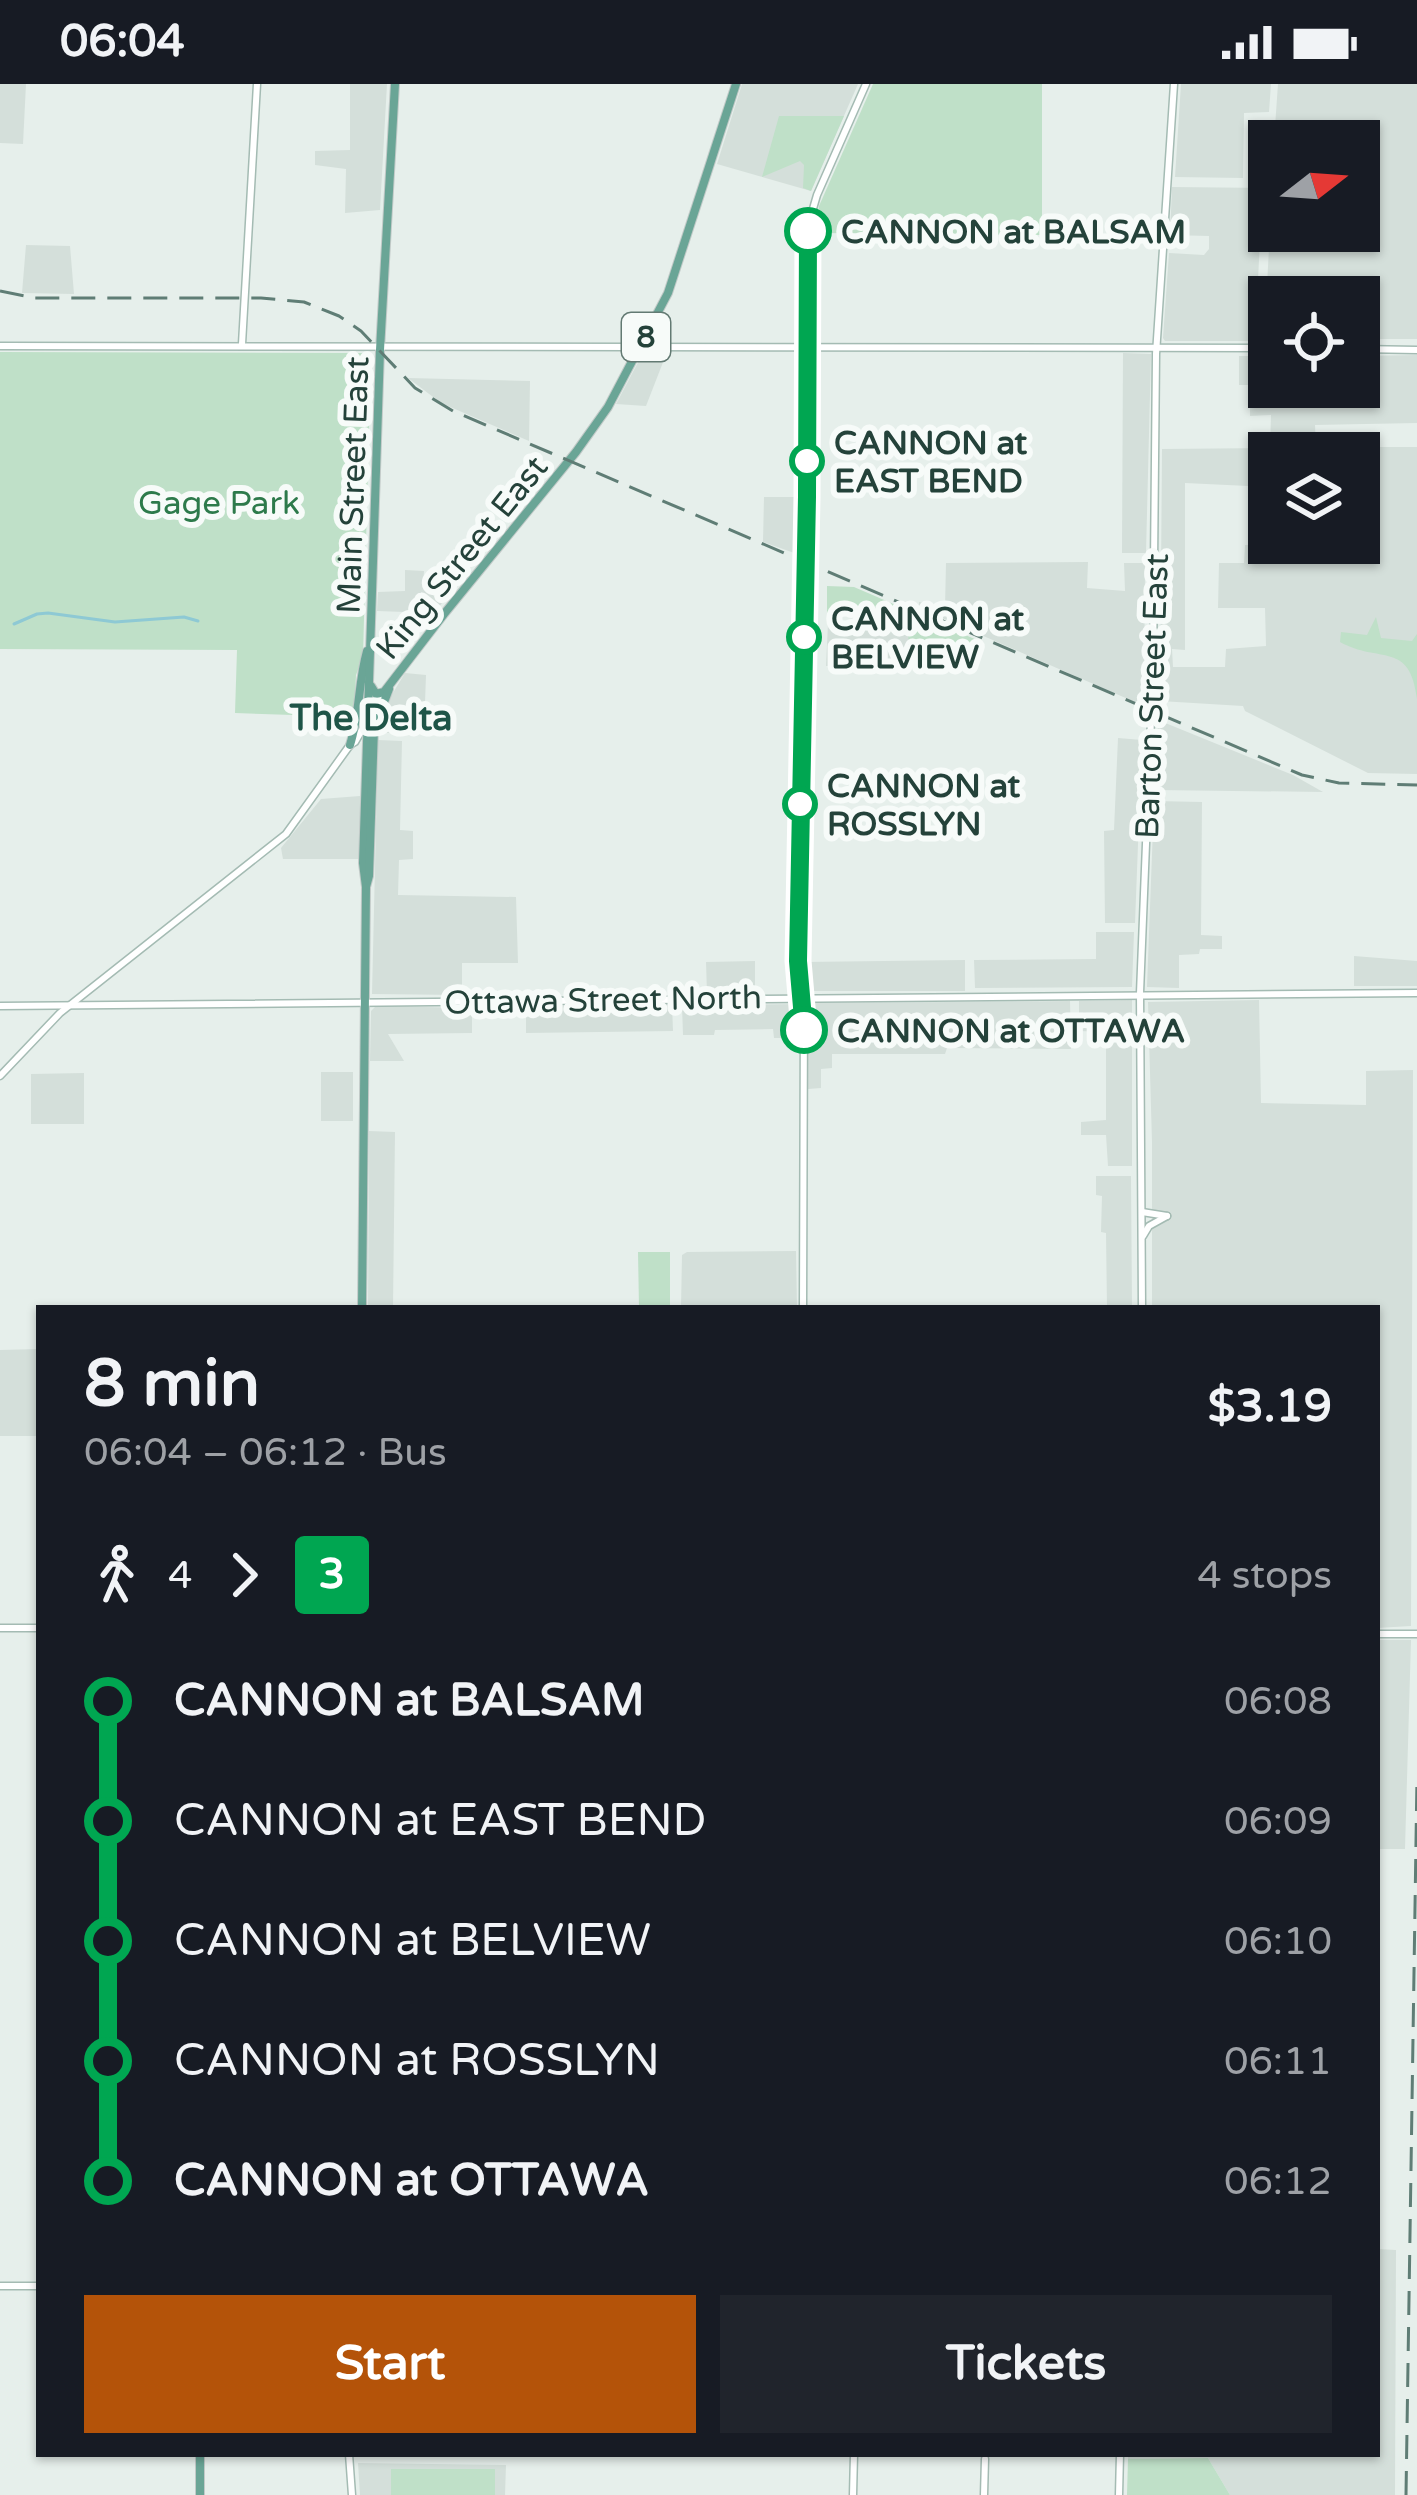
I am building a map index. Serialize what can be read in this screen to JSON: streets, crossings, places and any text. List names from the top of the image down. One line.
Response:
{"streets":{"main road":["8","Main Street East","King Street East","Barton Street East","Ottawa Street North"]},"crossings":[["Main Street East","King Street East"],["Main Street East","Ottawa Street North"],["King Street East","Ottawa Street North"],["Barton Street East","Ottawa Street North"]],"districts":["The Delta"],"parks":["Gage Park"],"places":["CANNON at BALSAM","CANNON at EAST BEND","CANNON at BELVIEW","CANNON at ROSSLYN","CANNON at OTTAWA"],"lines":["bus line 3"],"north":"right","page":{"status":"06:04","heading":["8 min","06:04 – 06:12 · Bus","$3.19"],"legs":["4","3","4 stops"],"list":[{"name":"CANNON at BALSAM","value":"06:08"},{"name":"CANNON at EAST BEND","value":"06:09"},{"name":"CANNON at BELVIEW","value":"06:10"},{"name":"CANNON at ROSSLYN","value":"06:11"},{"name":"CANNON at OTTAWA","value":"06:12"}],"buttons":["Start","Tickets"]}}
